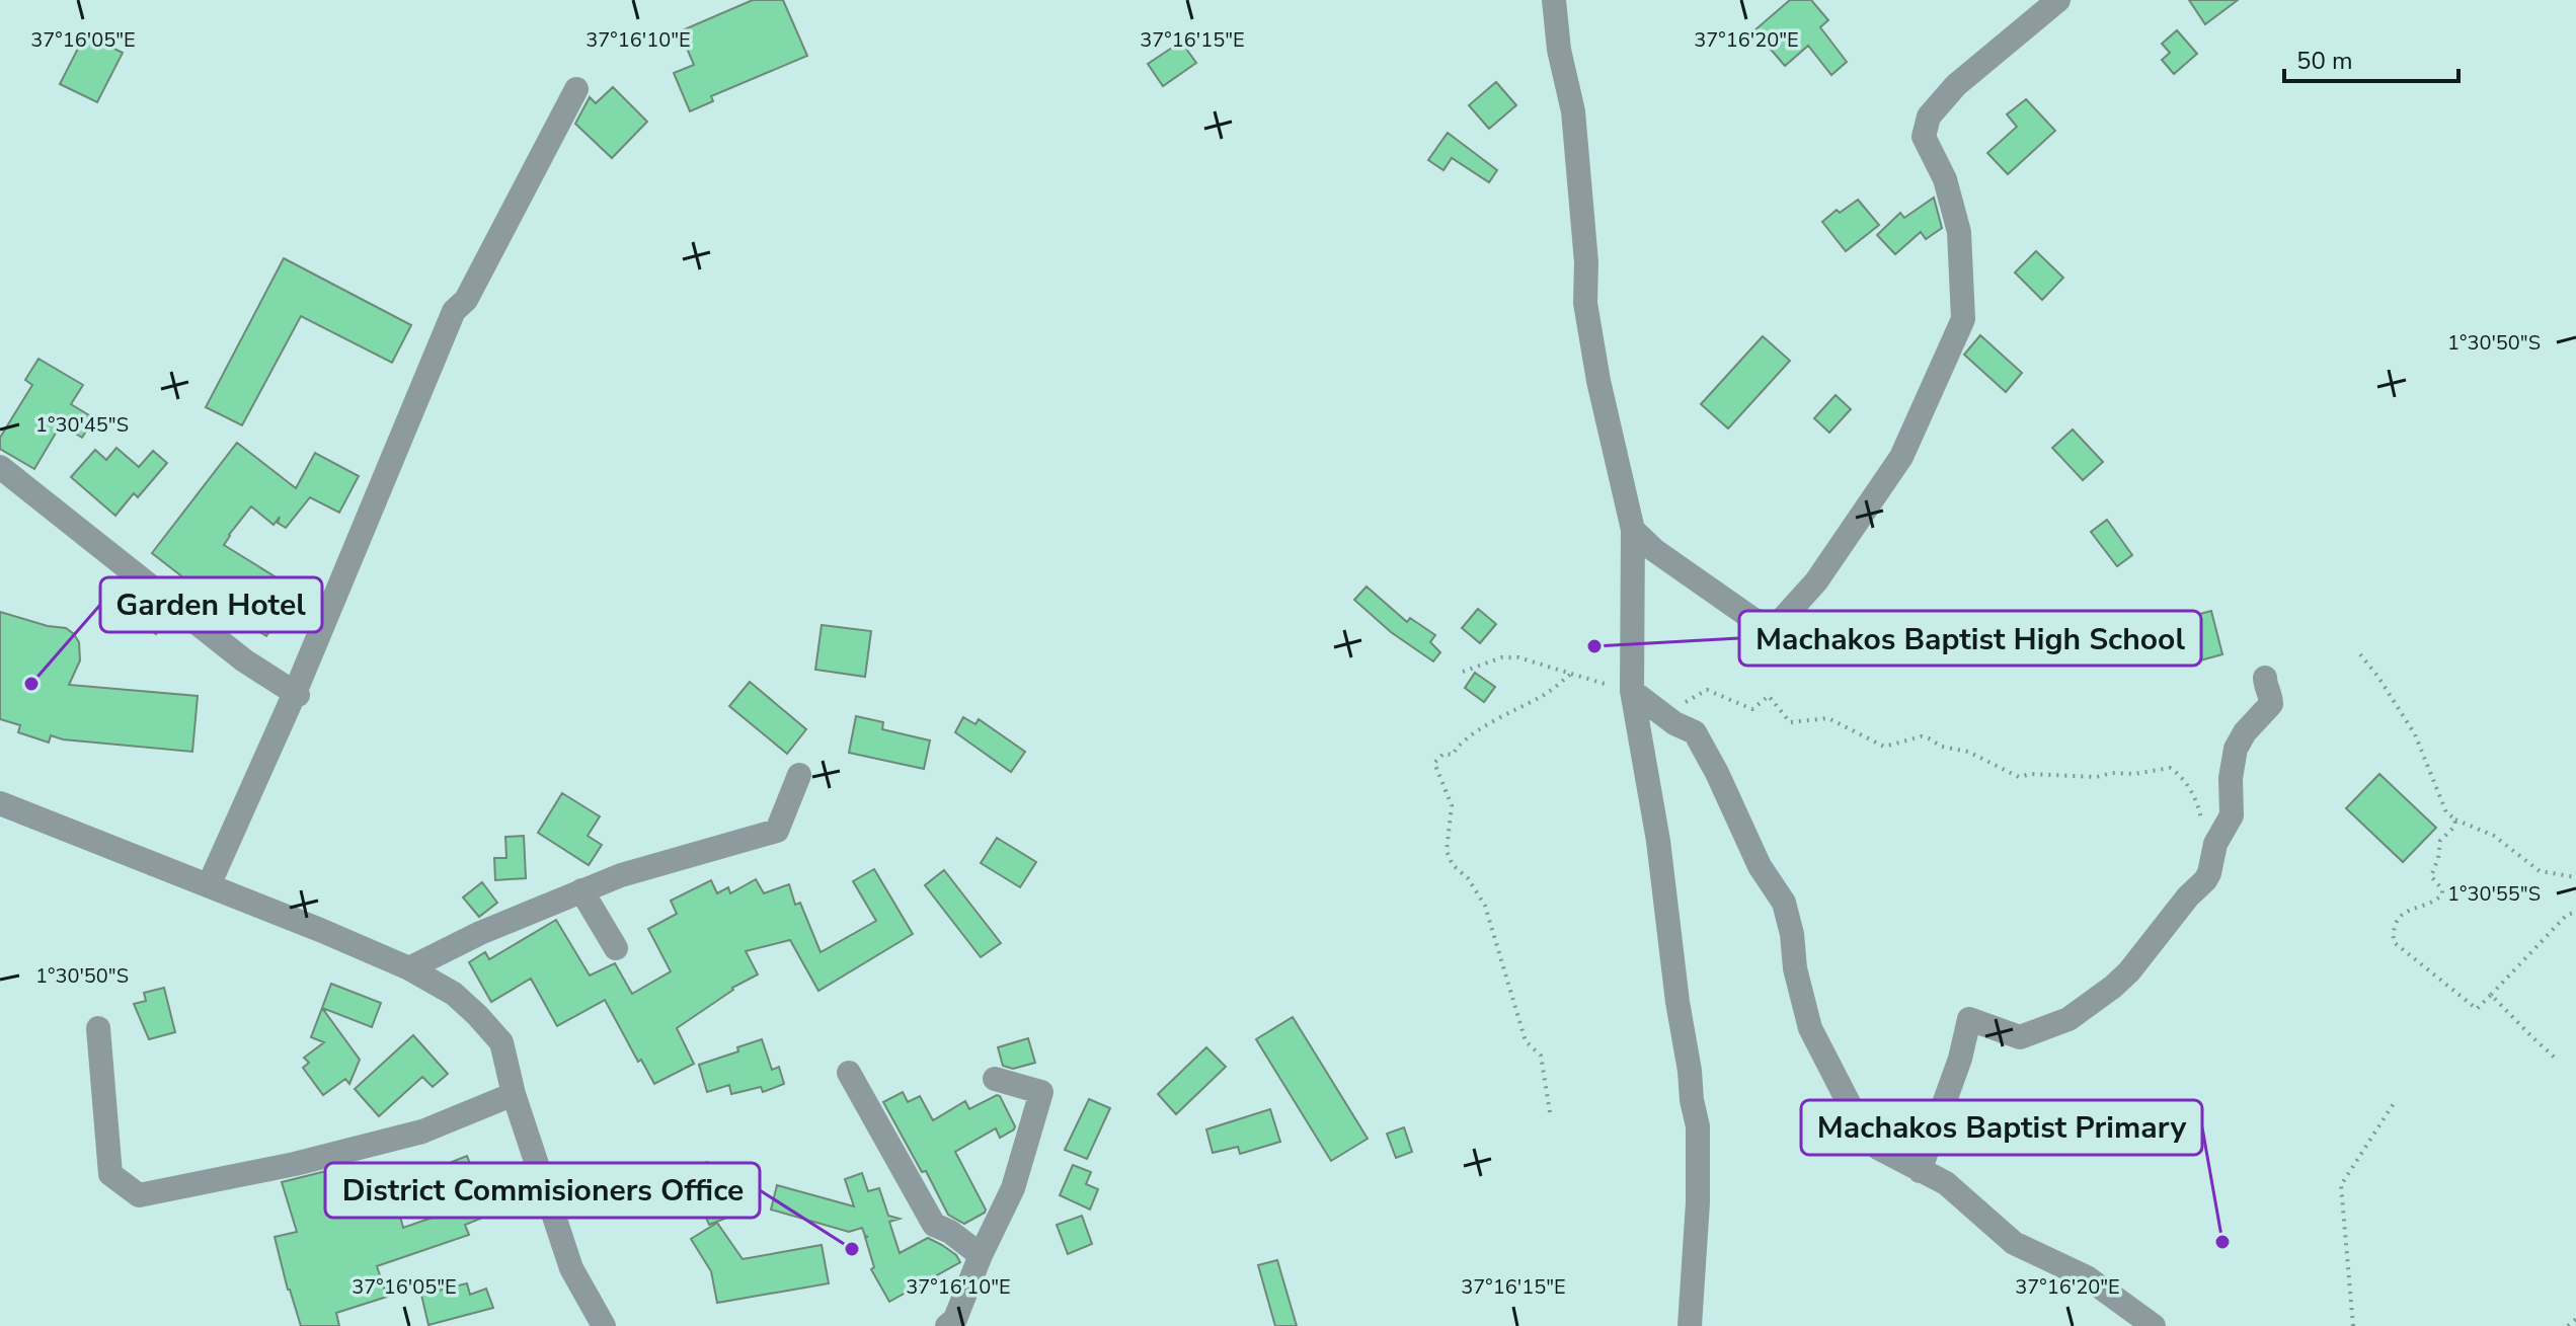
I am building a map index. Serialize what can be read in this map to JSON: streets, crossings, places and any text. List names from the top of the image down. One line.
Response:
{"places":["Machakos Baptist High School","Garden Hotel","Machakos Baptist Primary","District Commisioners Office"],"scale_bar":"50 m","coordinates":["37°16'05\"E","37°16'10\"E","37°16'15\"E","37°16'20\"E","1°30'50\"S","1°30'45\"S","1°30'55\"S"]}
